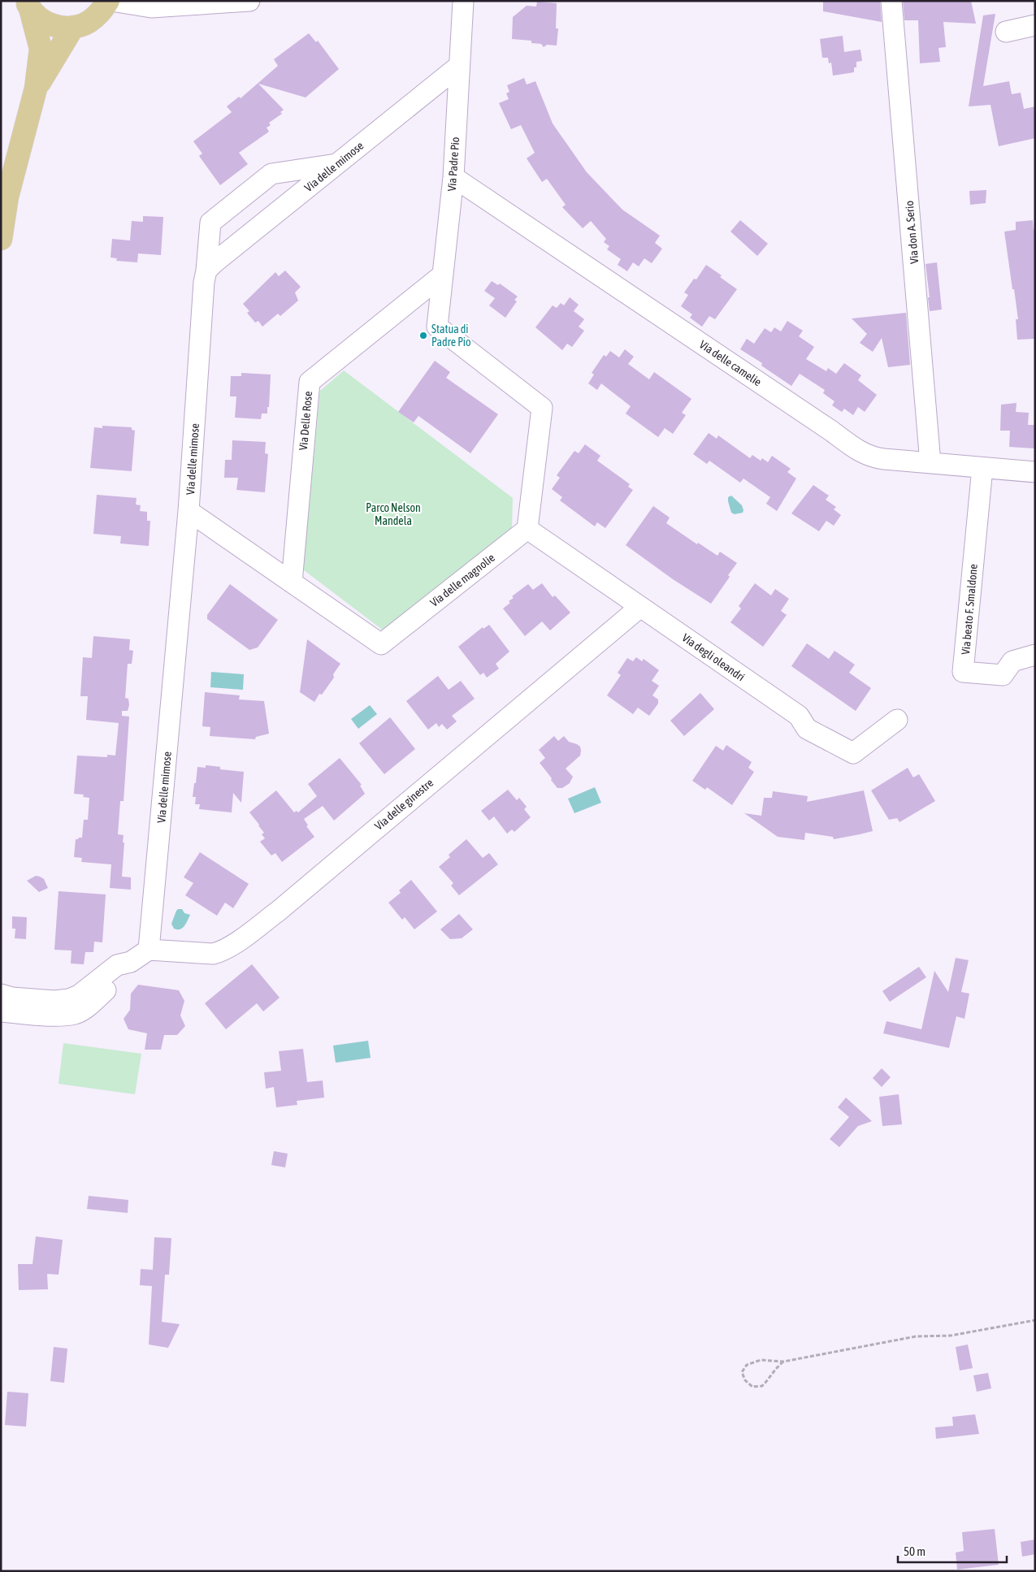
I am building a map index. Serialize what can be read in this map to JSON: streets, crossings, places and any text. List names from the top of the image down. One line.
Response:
{"streets":{"street":["Via Padre Pio","Via delle mimose","Via don A. Serio","Via delle camelie","Via Delle Rose","Via delle magnolie","Via beato F. Smaldone","Via degli oleandri","Via delle ginestre"]},"crossings":[["Via Padre Pio","Via delle mimose"],["Via Padre Pio","Via delle camelie"],["Via Padre Pio","Via Delle Rose"],["Via Padre Pio","Via delle magnolie"],["Via Padre Pio","Via degli oleandri"],["Via delle mimose","Via delle magnolie"],["Via delle mimose","Via delle ginestre"],["Via don A. Serio","Via delle camelie"],["Via delle camelie","Via beato F. Smaldone"],["Via Delle Rose","Via delle magnolie"],["Via delle magnolie","Via degli oleandri"],["Via degli oleandri","Via delle ginestre"]],"parks":["Parco Nelson Mandela"],"places":["Statua di Padre Pio"],"scale_bar":"50 m"}
